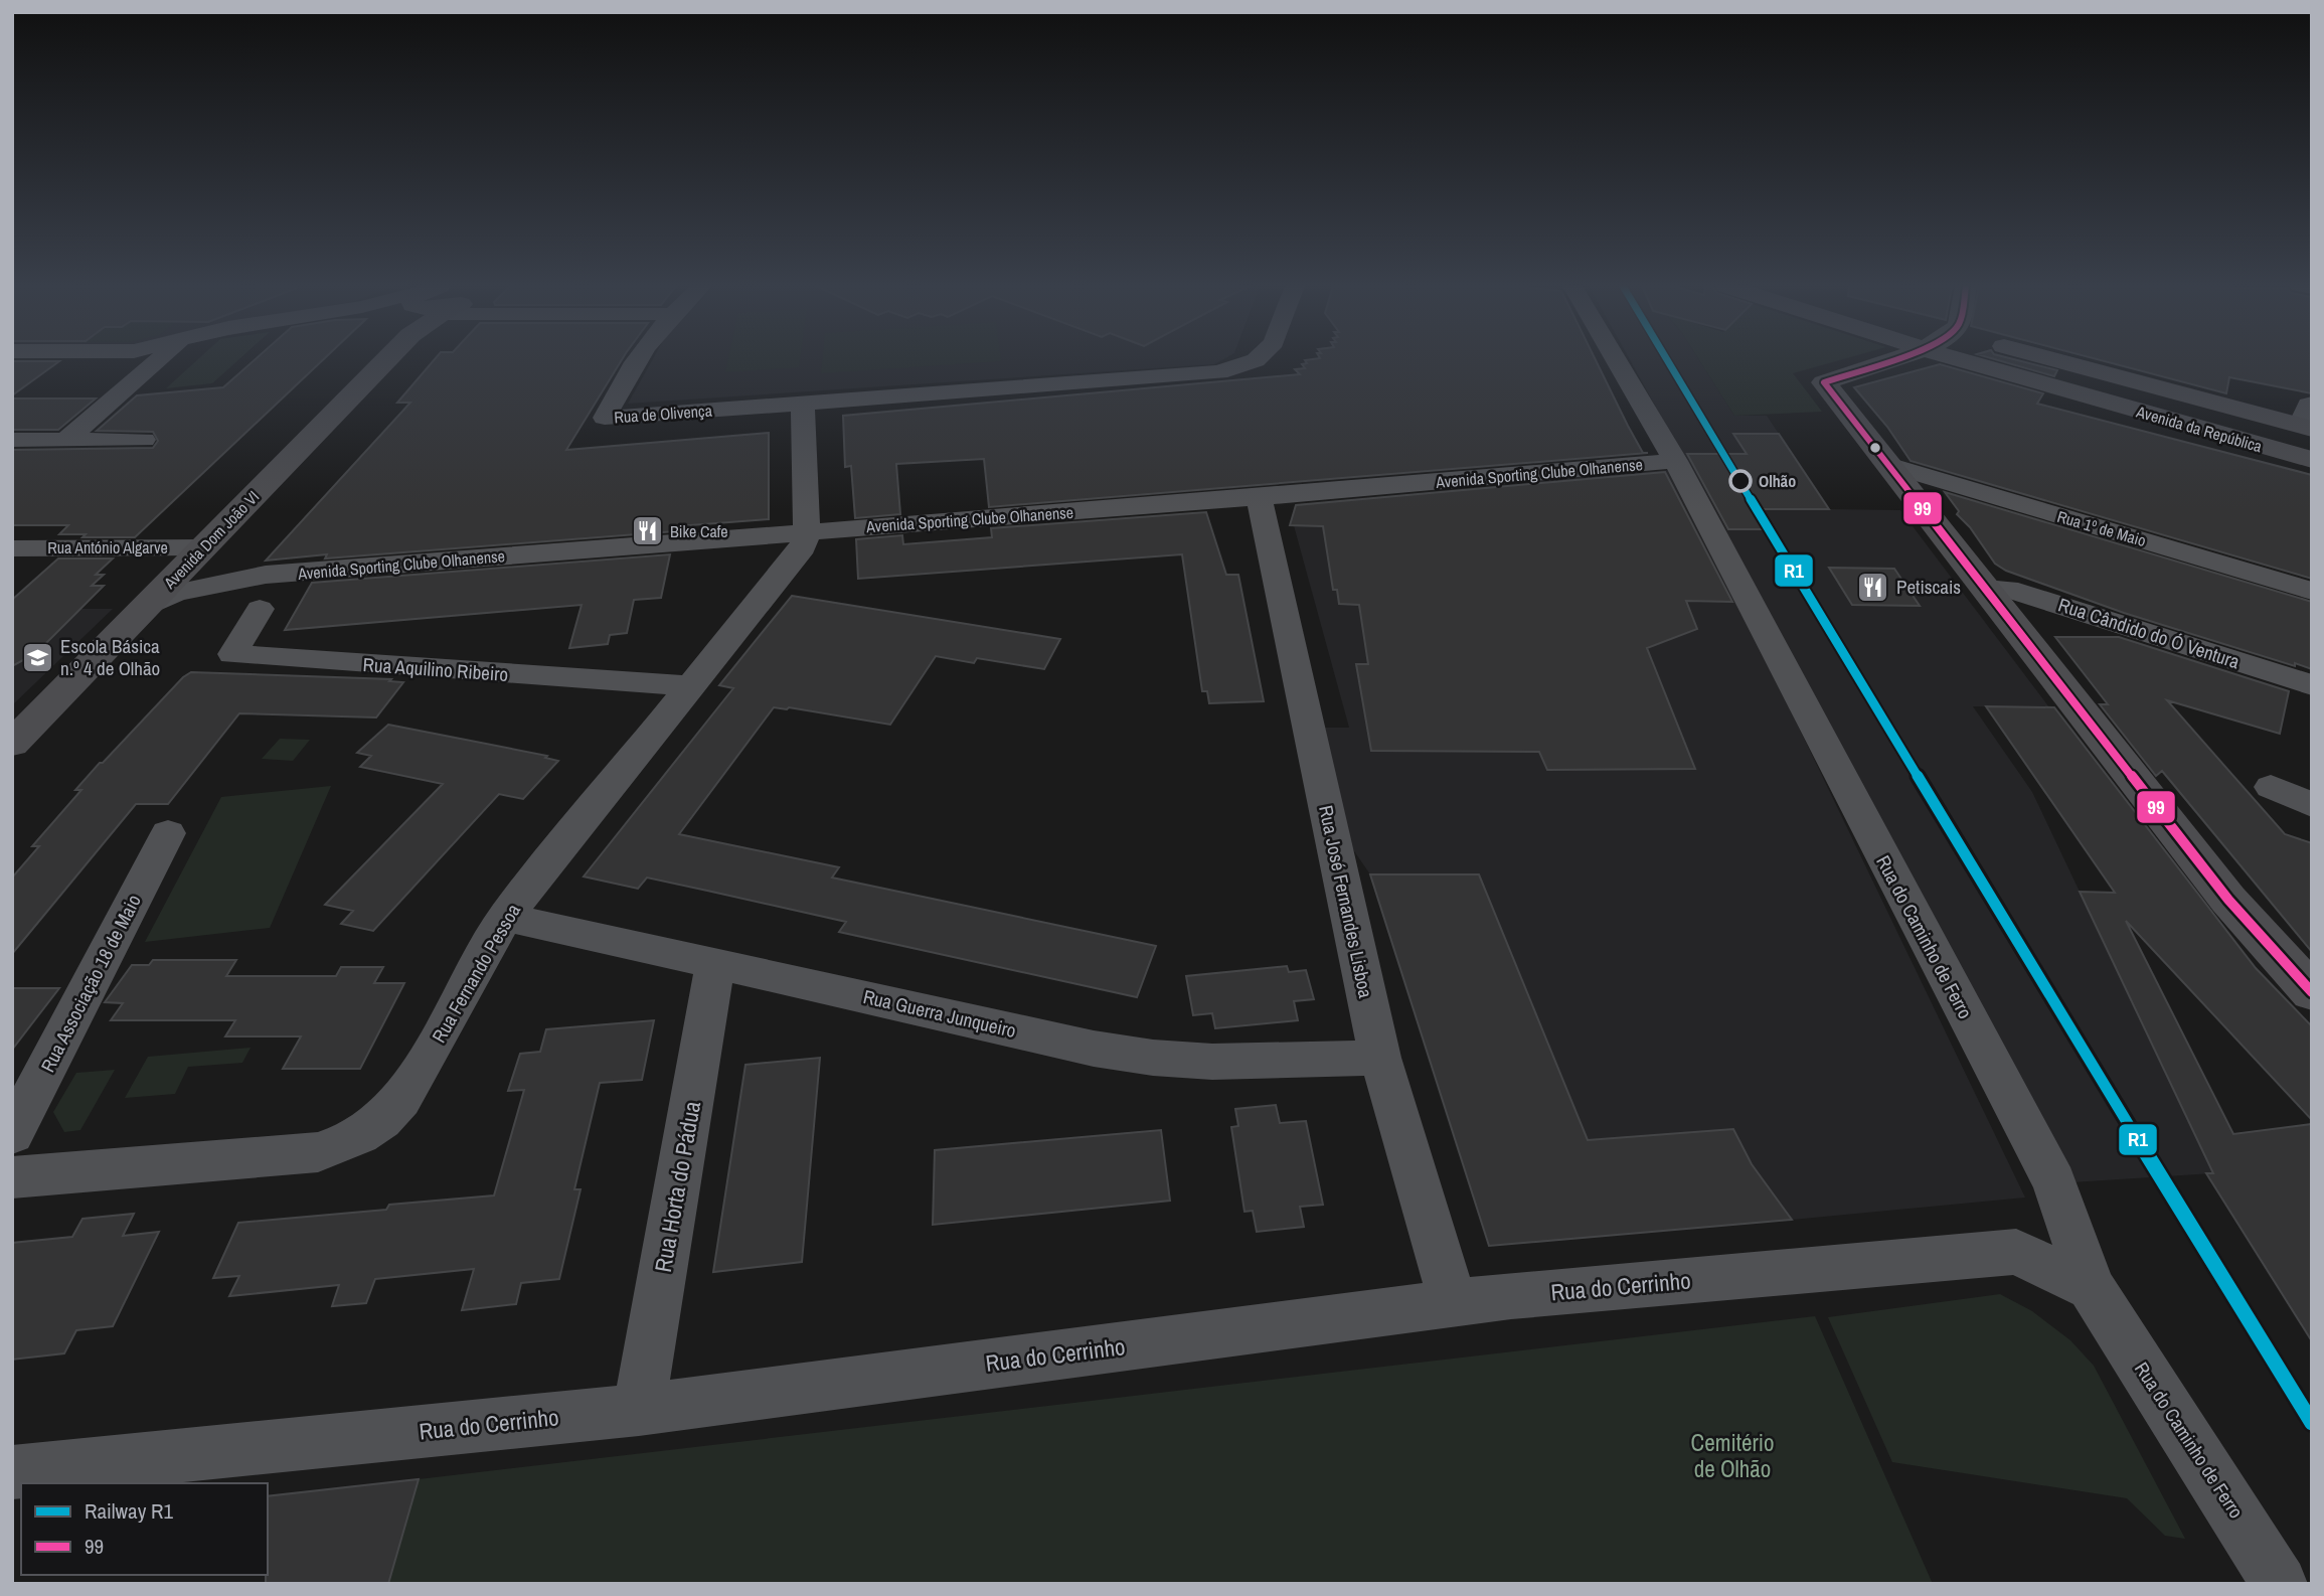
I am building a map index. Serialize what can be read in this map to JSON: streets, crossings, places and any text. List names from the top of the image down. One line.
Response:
{"streets":{"main road":["Avenida da República","Avenida Dom João VI"],"street":["Rua de Olivença","Avenida Sporting Clube Olhanense","Rua 1º de Maio","Rua António Algarve","Rua Cândido do Ó Ventura","Rua Aquilino Ribeiro","Rua José Fernandes Lisboa","Rua do Caminho de Ferro","Rua Fernando Pessoa","Rua Associação 18 de Maio","Rua Guerra Junqueiro","Rua Horta do Pádua","Rua do Cerrinho"]},"crossings":[["Avenida Sporting Clube Olhanense","Avenida Dom João VI"],["Avenida Sporting Clube Olhanense","Rua António Algarve"],["Avenida Sporting Clube Olhanense","Rua José Fernandes Lisboa"],["Avenida Sporting Clube Olhanense","Rua do Caminho de Ferro"],["Avenida Sporting Clube Olhanense","Rua Fernando Pessoa"],["Avenida Dom João VI","Rua António Algarve"],["Rua Aquilino Ribeiro","Rua Fernando Pessoa"],["Rua José Fernandes Lisboa","Rua Guerra Junqueiro"],["Rua José Fernandes Lisboa","Rua do Cerrinho"],["Rua do Caminho de Ferro","Rua do Cerrinho"],["Rua Fernando Pessoa","Rua Guerra Junqueiro"],["Rua Guerra Junqueiro","Rua Horta do Pádua"],["Rua Horta do Pádua","Rua do Cerrinho"]],"parks":["Cemitério de Olhão"],"places":{"other":["Olhão"],"restaurant":["Bike Cafe","Petiscais"],"school or university":["Escola Básica n.º 4 de Olhão"]},"lines":["rail line R1","transit line 99"],"legend":["Railway R1","99"]}
